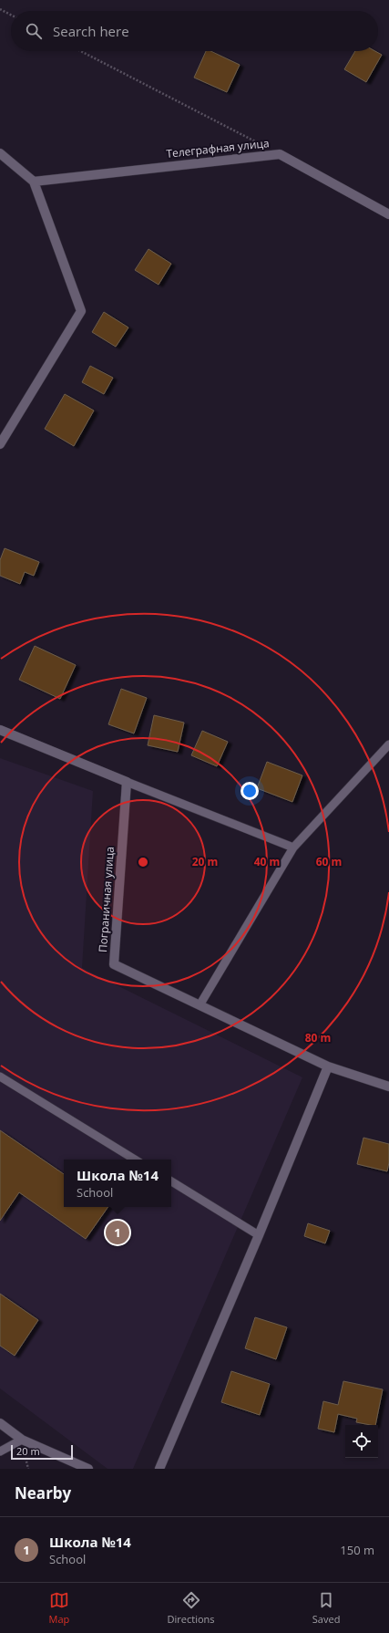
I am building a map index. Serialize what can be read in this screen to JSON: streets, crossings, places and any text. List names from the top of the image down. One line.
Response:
{"streets":{"street":["Телеграфная улица","Пограничная улица"]},"scale_bar":"20 m","page":{"search":"Search here","popup":["Школа №14","School"],"pins":"1","scale":"20 m","heading":"Nearby","list":[{"mark":"1","name":"Школа №14","note":"School","value":"150 m"}],"nav":["Map","Directions","Saved"]},"rings":["20 m","40 m","60 m","80 m"]}
